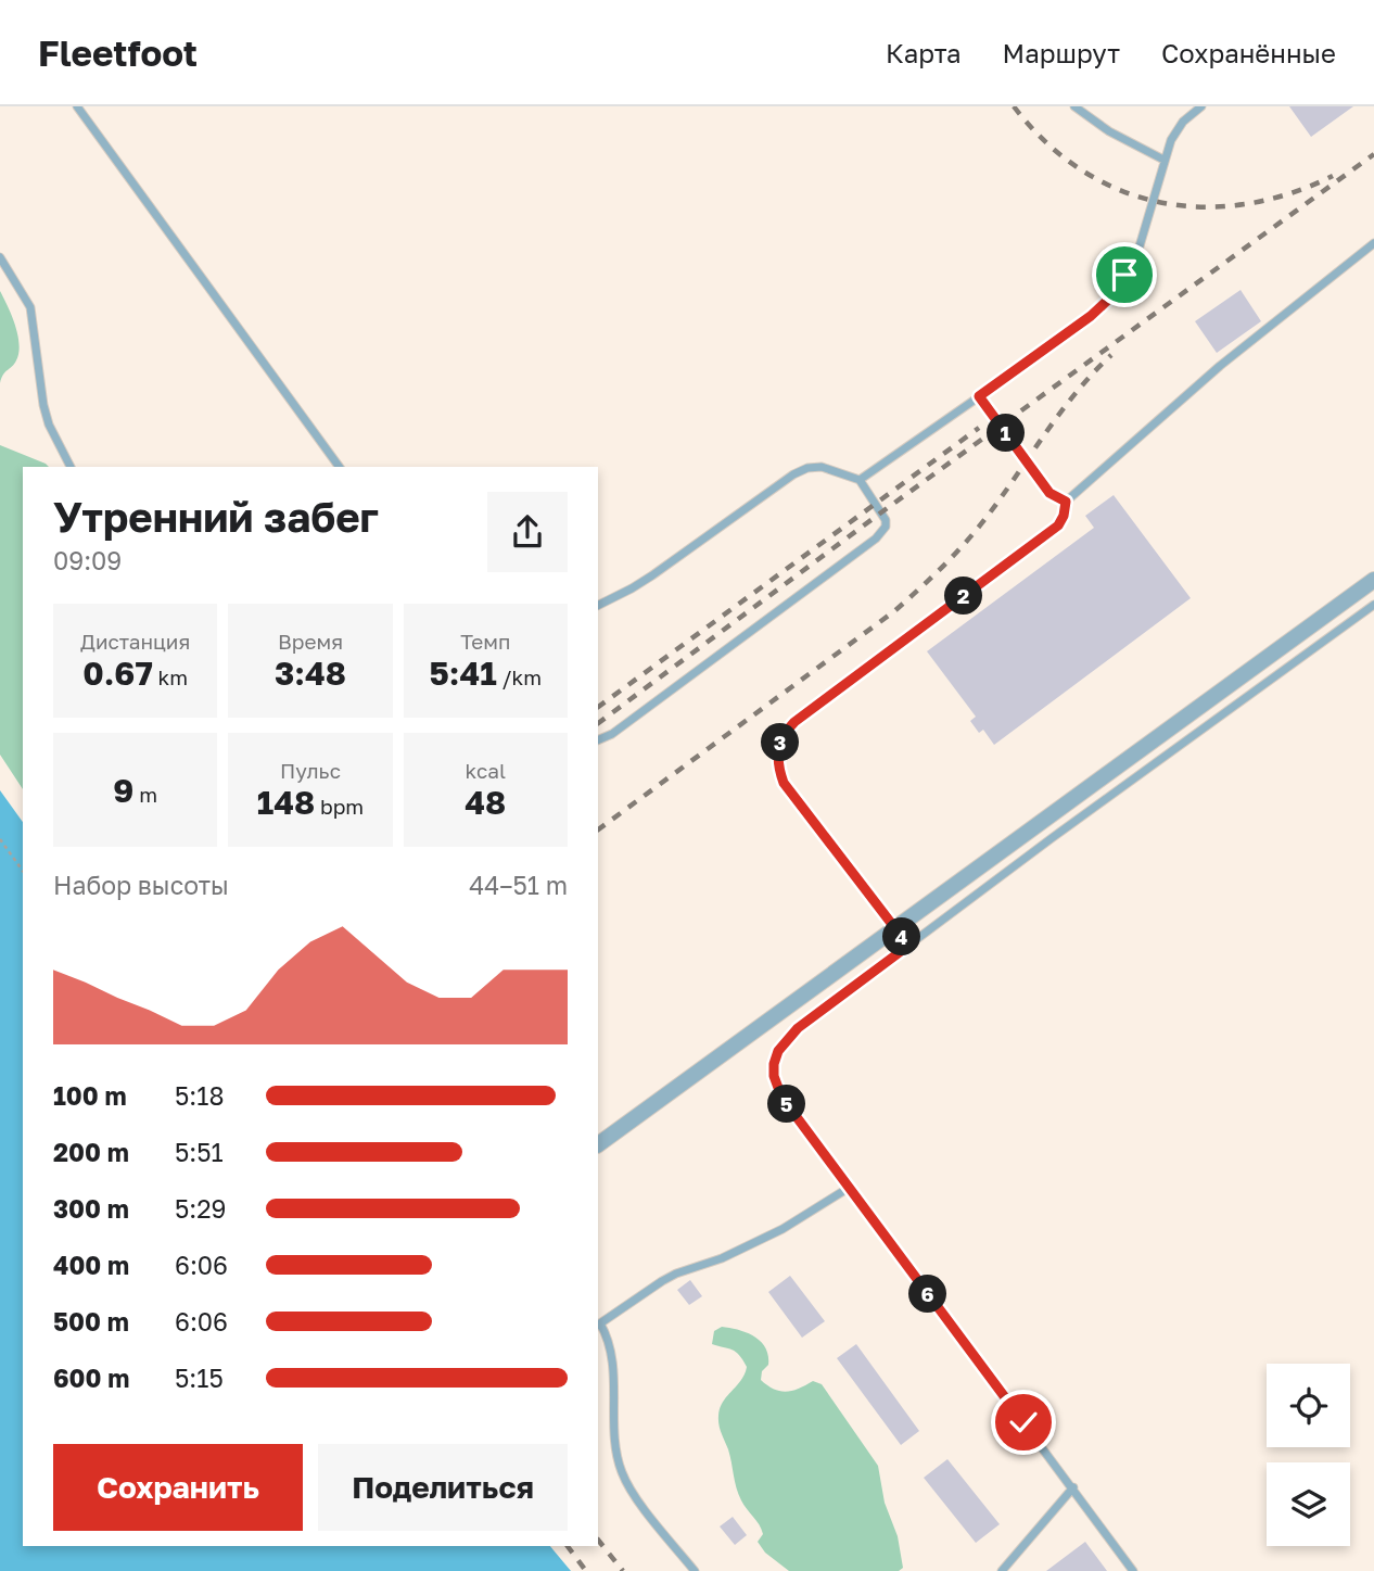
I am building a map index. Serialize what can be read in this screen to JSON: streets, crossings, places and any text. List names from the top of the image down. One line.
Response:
{"page":{"header":"Fleetfoot","nav":["Карта","Маршрут","Сохранённые"],"pins":["1","2","3","4","5","6"],"heading":["Утренний забег","09:09"],"stats":[["Дистанция","0.67 km"],["Время","3:48"],["Темп","5:41 /km"],["9 m"],["Пульс","148 bpm"],["kcal","48"]],"chart":["Набор высоты","44–51 m"],"list":[{"name":"100 m","note":"5:18"},{"name":"200 m","note":"5:51"},{"name":"300 m","note":"5:29"},{"name":"400 m","note":"6:06"},{"name":"500 m","note":"6:06"},{"name":"600 m","note":"5:15"}],"buttons":["Сохранить","Поделиться"]}}
